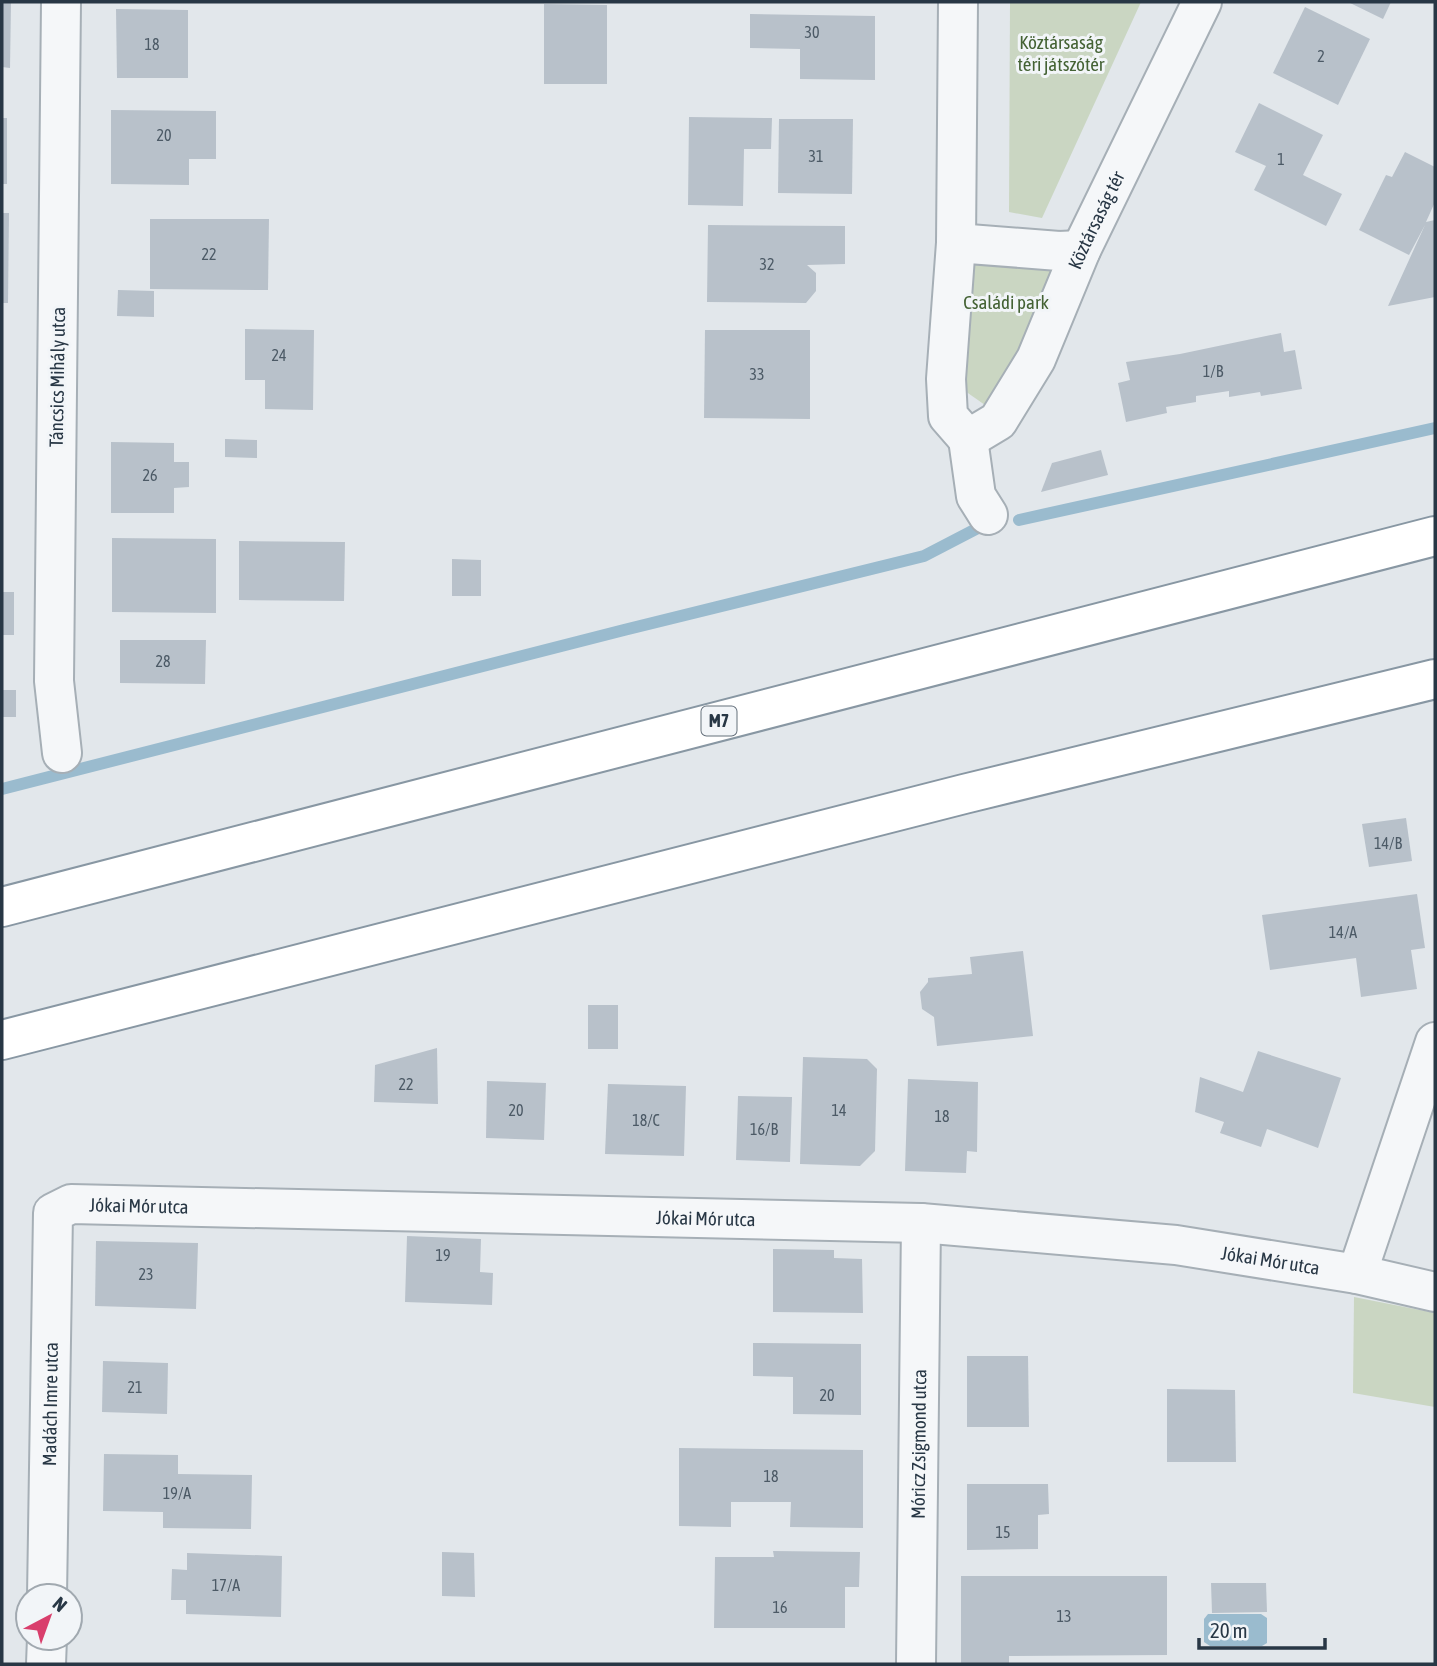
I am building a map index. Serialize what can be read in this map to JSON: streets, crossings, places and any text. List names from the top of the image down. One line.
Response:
{"streets":{"highway":["M7"],"street":["Köztársaság tér","Táncsics Mihály utca","Jókai Mór utca","Madách Imre utca","Móricz Zsigmond utca"]},"crossings":[["Jókai Mór utca","Madách Imre utca"],["Jókai Mór utca","Móricz Zsigmond utca"]],"parks":["Köztársaság téri játszótér","Családi park"],"house_numbers":["30","18","2","20","31","1","22","32","24","1/B","33","26","28","14/B","14/A","22","20","14","18","18/C","16/B","19","23","21","20","18","19/A","15","17/A","16","13"],"scale_bar":"20 m","north":"top right"}
